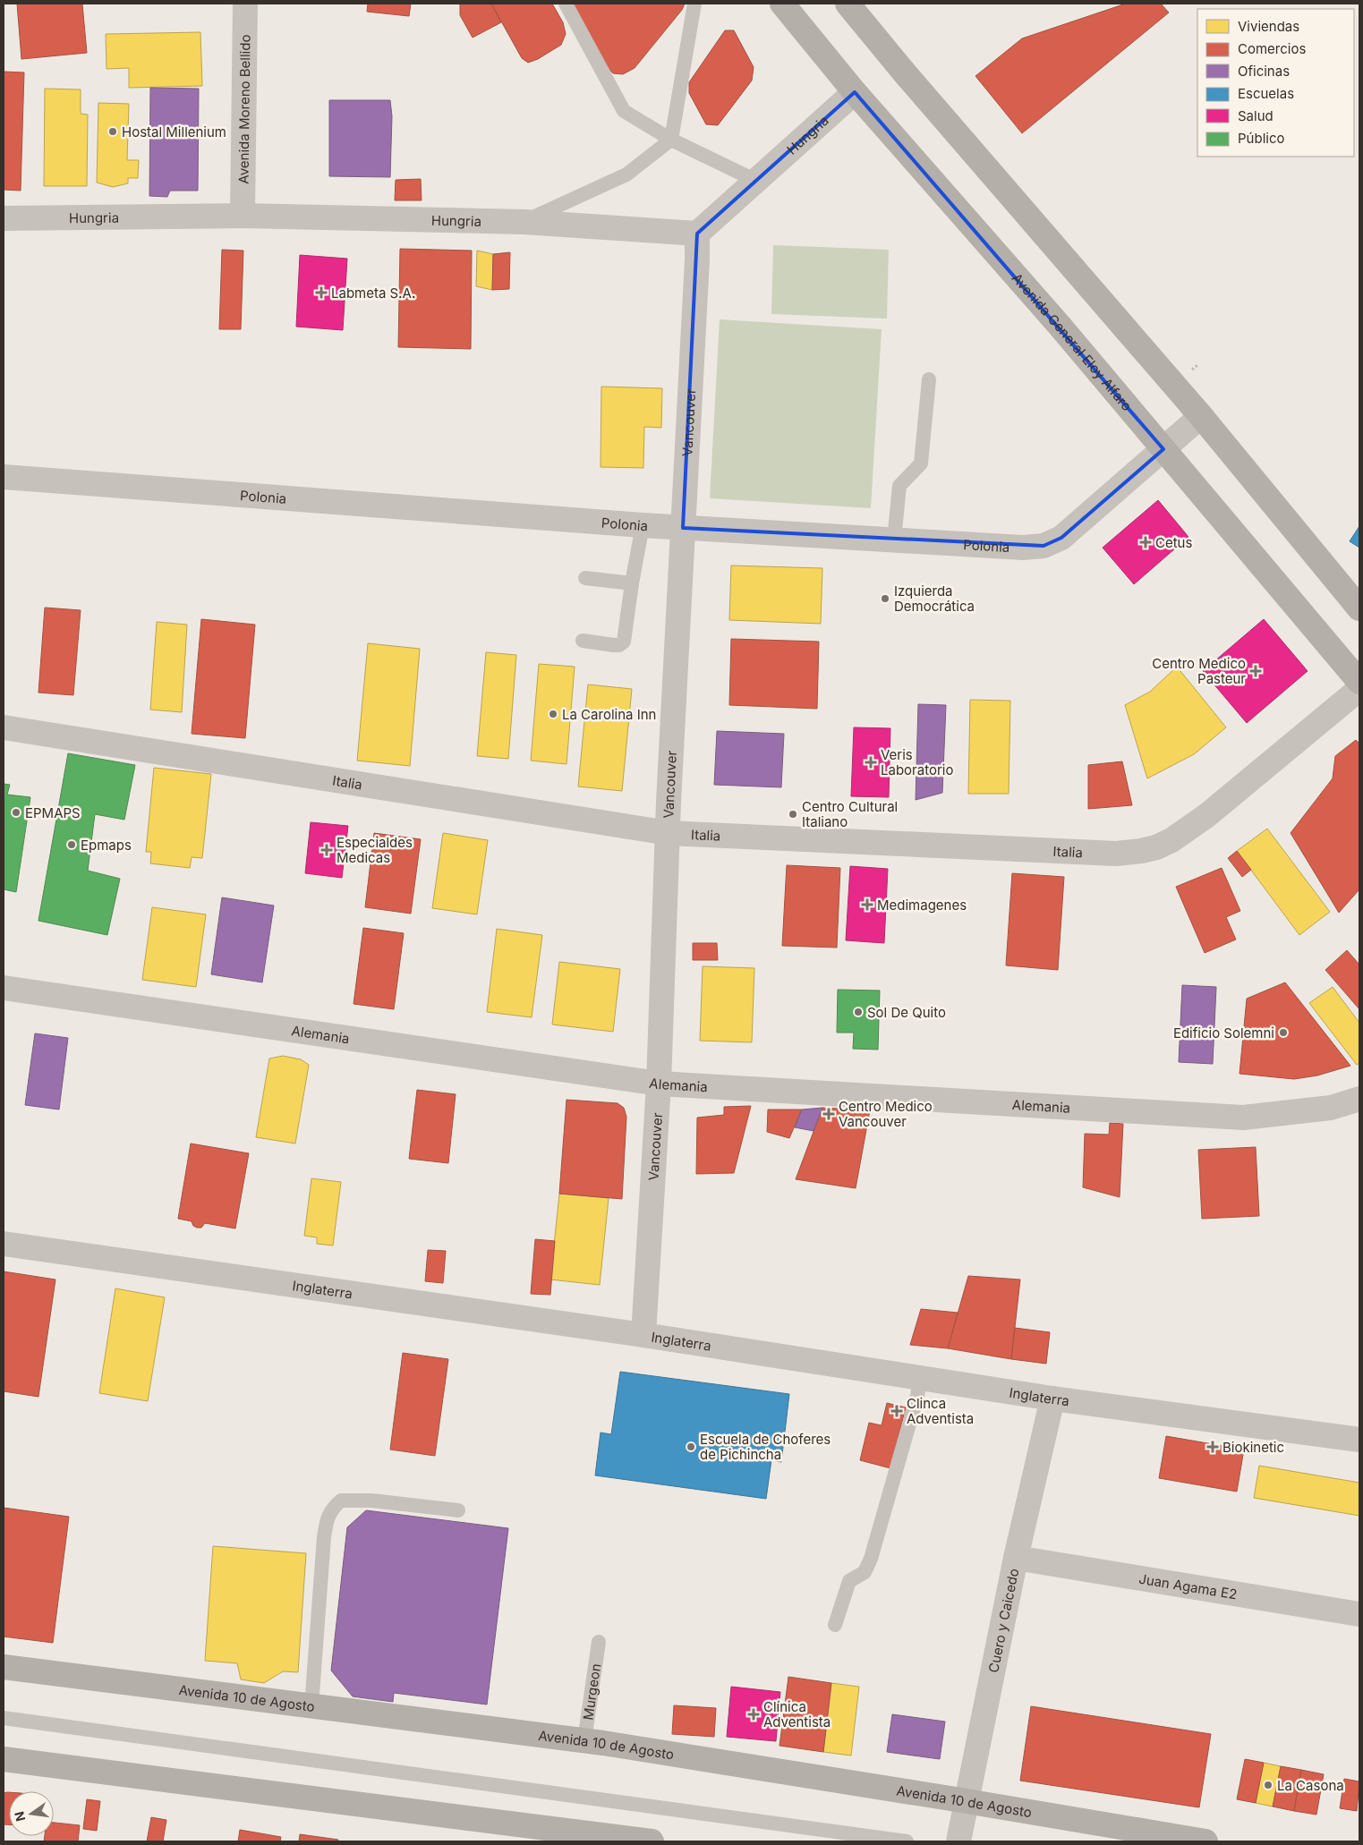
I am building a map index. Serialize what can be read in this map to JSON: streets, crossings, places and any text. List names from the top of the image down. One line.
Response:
{"streets":{"main road":["Avenida General Eloy Alfaro","Avenida 10 de Agosto"],"street":["Avenida Moreno Bellido","Hungria","Vancouver","Polonia","Italia","Alemania","Inglaterra","Juan Agama E2","Cuero y Caicedo"],"lane":["Murgeon"]},"crossings":[["Avenida Moreno Bellido","Hungria"],["Hungria","Avenida General Eloy Alfaro"],["Hungria","Vancouver"],["Avenida General Eloy Alfaro","Polonia"],["Vancouver","Polonia"],["Vancouver","Italia"],["Vancouver","Alemania"],["Vancouver","Inglaterra"],["Inglaterra","Cuero y Caicedo"],["Juan Agama E2","Cuero y Caicedo"],["Cuero y Caicedo","Avenida 10 de Agosto"],["Murgeon","Avenida 10 de Agosto"]],"places":{"other":["Hostal Millenium","Izquierda Democrática","La Carolina Inn","EPMAPS","Centro Cultural Italiano","Epmaps","Sol De Quito","Edificio Solemni","Escuela de Choferes de Pichincha","La Casona"],"health":["Labmeta S.A.","Cetus","Centro Medico Pasteur","Veris Laboratorio","Especialdes Medicas","Medimagenes","Centro Medico Vancouver","Clinca Adventista","Biokinetic","Clínica Adventista"]},"legend":["Viviendas","Comercios","Oficinas","Escuelas","Salud","Público"],"north":"left"}
